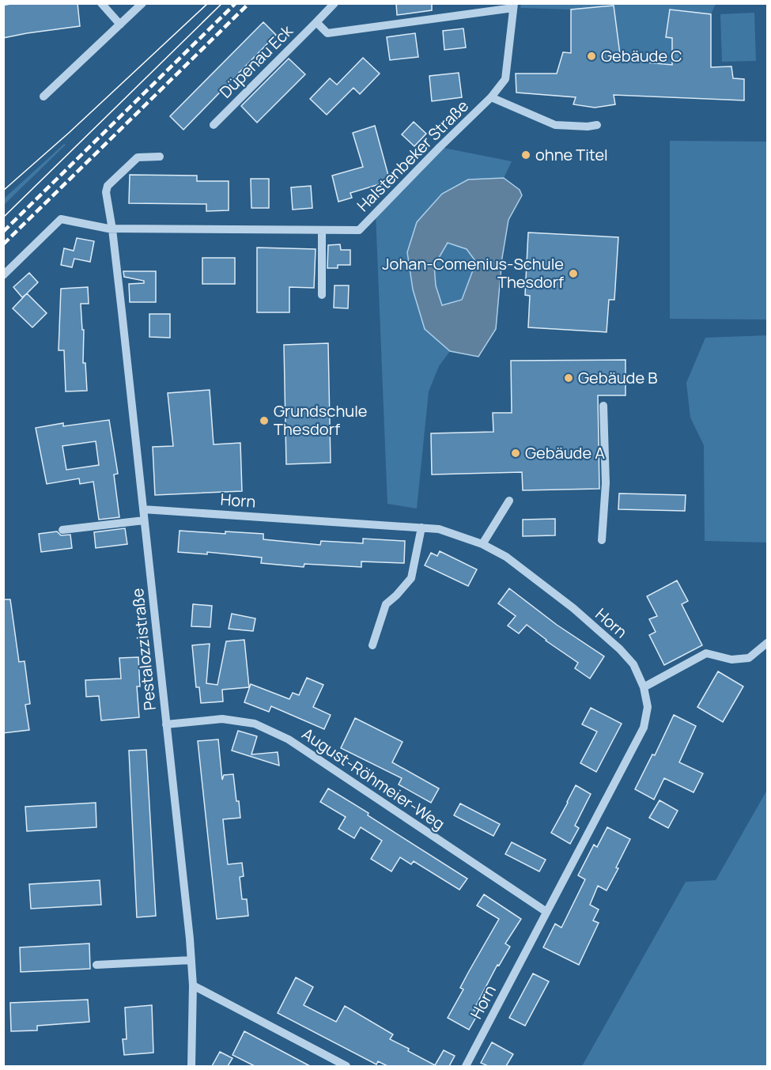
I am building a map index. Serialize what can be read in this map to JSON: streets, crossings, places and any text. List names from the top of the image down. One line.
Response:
{"streets":{"street":["Düpenau Eck","Halstenbeker Straße","Horn","Pestalozzistraße","August-Röhmeier-Weg"]},"crossings":[["Halstenbeker Straße","Pestalozzistraße"],["Horn","Pestalozzistraße"],["Horn","August-Röhmeier-Weg"],["Pestalozzistraße","August-Röhmeier-Weg"]],"places":["Gebäude C","ohne Titel","Johan-Comenius-Schule Thesdorf","Gebäude B","Grundschule Thesdorf","Gebäude A"]}
